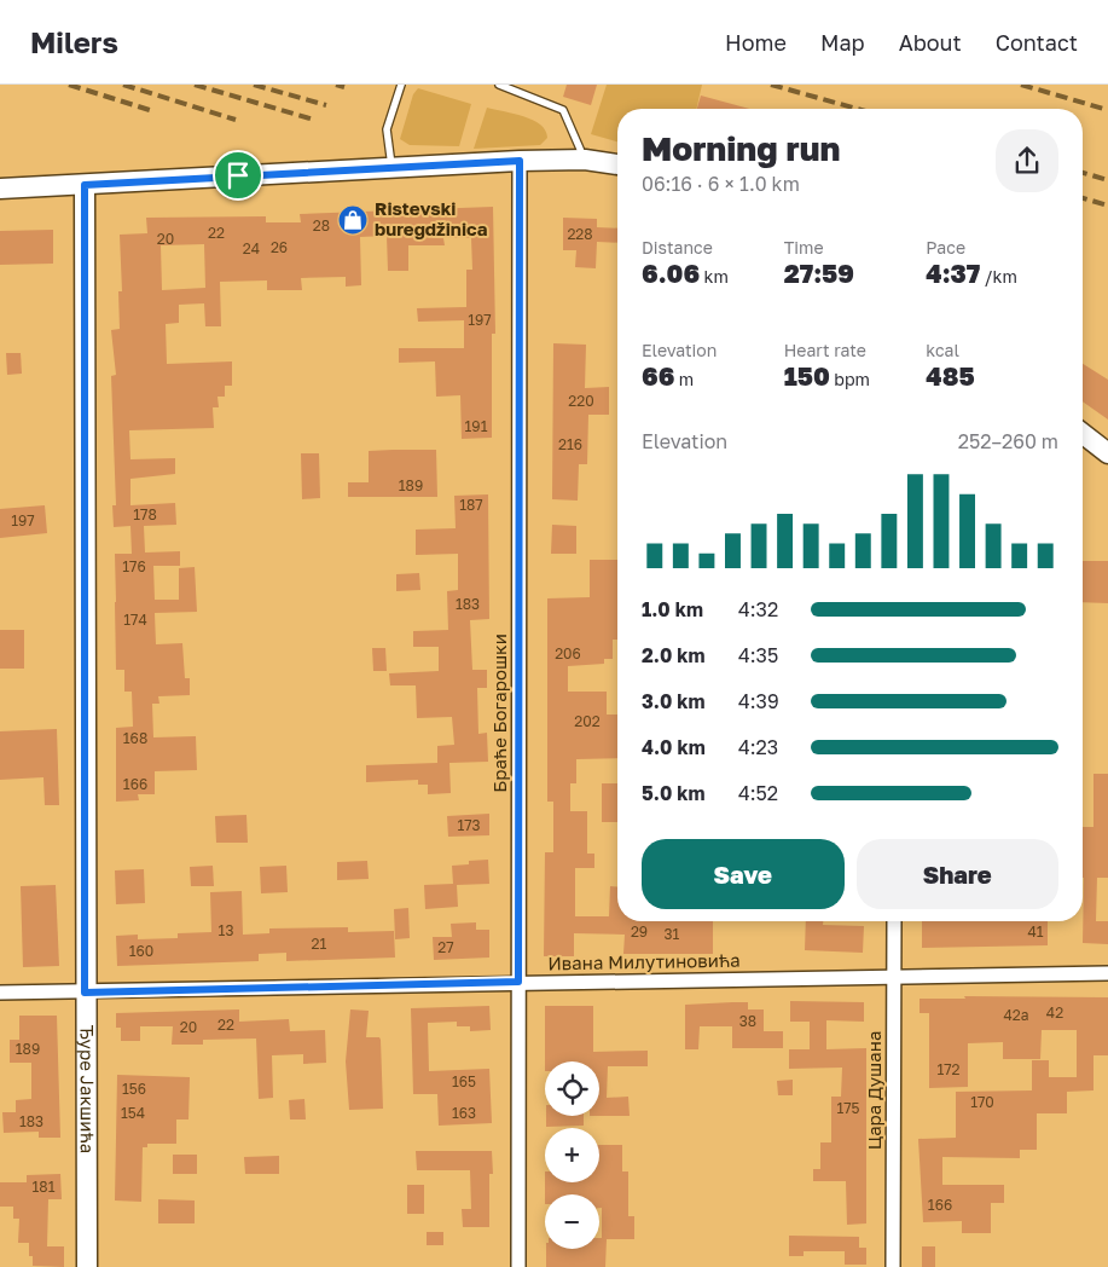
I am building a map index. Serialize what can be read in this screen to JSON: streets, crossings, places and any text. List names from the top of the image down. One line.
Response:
{"streets":{"main road":["Ђуре Јакшића"],"street":["Браће Богарошки","Ивана Милутиновића","Цара Душана"]},"crossings":[["Браће Богарошки","Ивана Милутиновића"],["Ивана Милутиновића","Ђуре Јакшића"],["Ивана Милутиновића","Цара Душана"]],"places":{"shop":["Ristevski buregdžinica"]},"house_numbers":["28","22","228","20","26","24","197","220","191","216","189","187","178","197","176","183","174","206","202","168","166","173","13","29","41","31","21","27","160","42","42a","38","22","20","189","172","165","156","170","175","154","163","183","181","166"],"page":{"header":"Milers","nav":["Home","Map","About","Contact"],"heading":["Morning run","06:16 · 6 × 1.0 km"],"stats":[["Distance","6.06 km"],["Time","27:59"],["Pace","4:37 /km"],["Elevation","66 m"],["Heart rate","150 bpm"],["kcal","485"]],"chart":["Elevation","252–260 m"],"list":[{"name":"1.0 km","note":"4:32"},{"name":"2.0 km","note":"4:35"},{"name":"3.0 km","note":"4:39"},{"name":"4.0 km","note":"4:23"},{"name":"5.0 km","note":"4:52"}],"buttons":["Save","Share"],"map_buttons":["+","−"]}}
